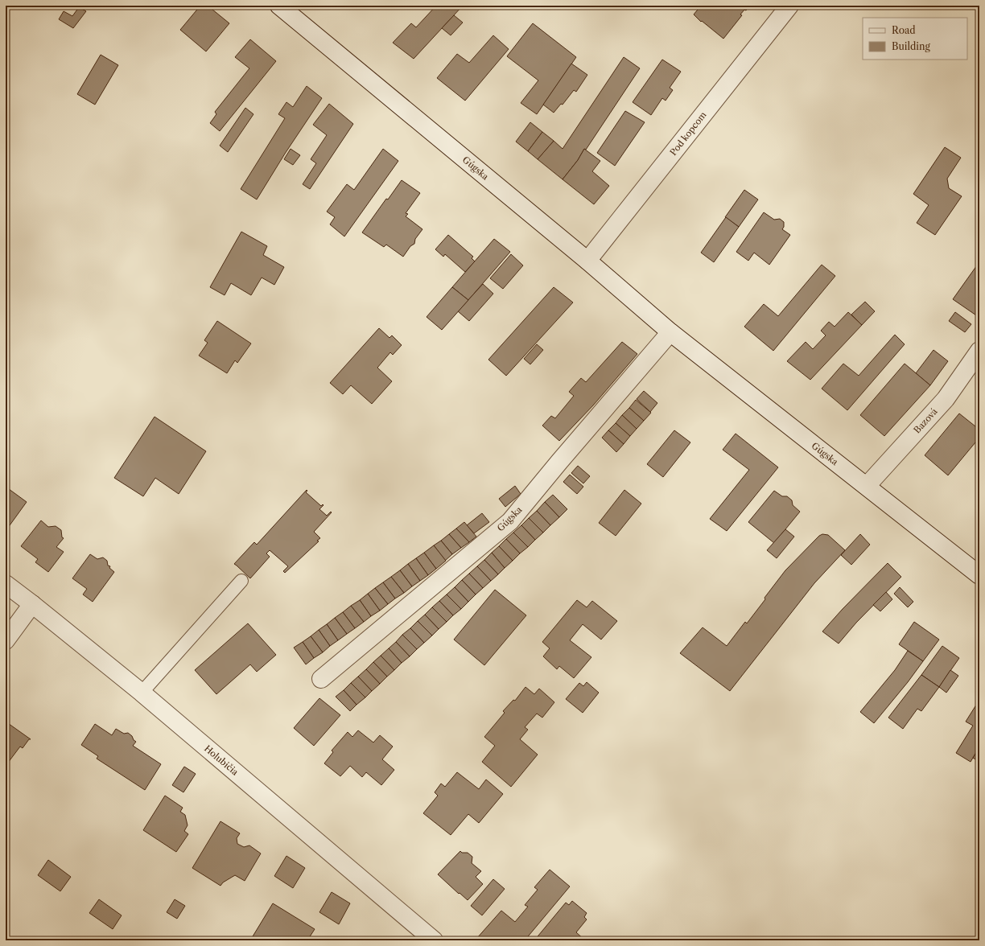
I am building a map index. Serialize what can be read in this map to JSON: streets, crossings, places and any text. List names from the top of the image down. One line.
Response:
{"streets":{"street":["Pod kopcom","Gúgska","Bazová","Holubičia"]},"crossings":[["Pod kopcom","Gúgska"],["Gúgska","Bazová"]],"legend":["Road","Building"]}
